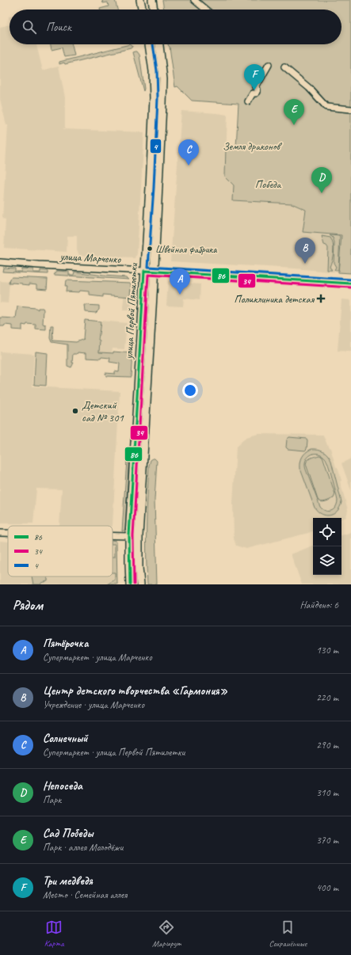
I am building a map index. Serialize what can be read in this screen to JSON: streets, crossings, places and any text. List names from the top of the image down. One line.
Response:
{"streets":{"main road":["улица Марченко","улица Первой Пятилетки"]},"crossings":[["улица Марченко","улица Первой Пятилетки"]],"parks":["Земля драконов","Победа"],"places":{"other":["Швейная фабрика","Детский сад № 301"],"health":["Поликлиника детская"]},"lines":["transit line 4","transit line 86","transit line 34"],"legend":["86","34","4"],"page":{"search":"Поиск","pins":["F","E","C","D","B","A"],"heading":["Рядом","Найдено: 6"],"list":[{"mark":"A","name":"Пятёрочка","note":"Супермаркет · улица Марченко","value":"130 m"},{"mark":"B","name":"Центр детского творчества «Гармония»","note":"Учреждение · улица Марченко","value":"220 m"},{"mark":"C","name":"Солнечный","note":"Супермаркет · улица Первой Пятилетки","value":"290 m"},{"mark":"D","name":"Непоседа","note":"Парк","value":"310 m"},{"mark":"E","name":"Сад Победы","note":"Парк · аллея Молодёжи","value":"370 m"},{"mark":"F","name":"Три медведя","note":"Место · Семейная аллея","value":"400 m"}],"nav":["Карта","Маршрут","Сохранённые"]}}
